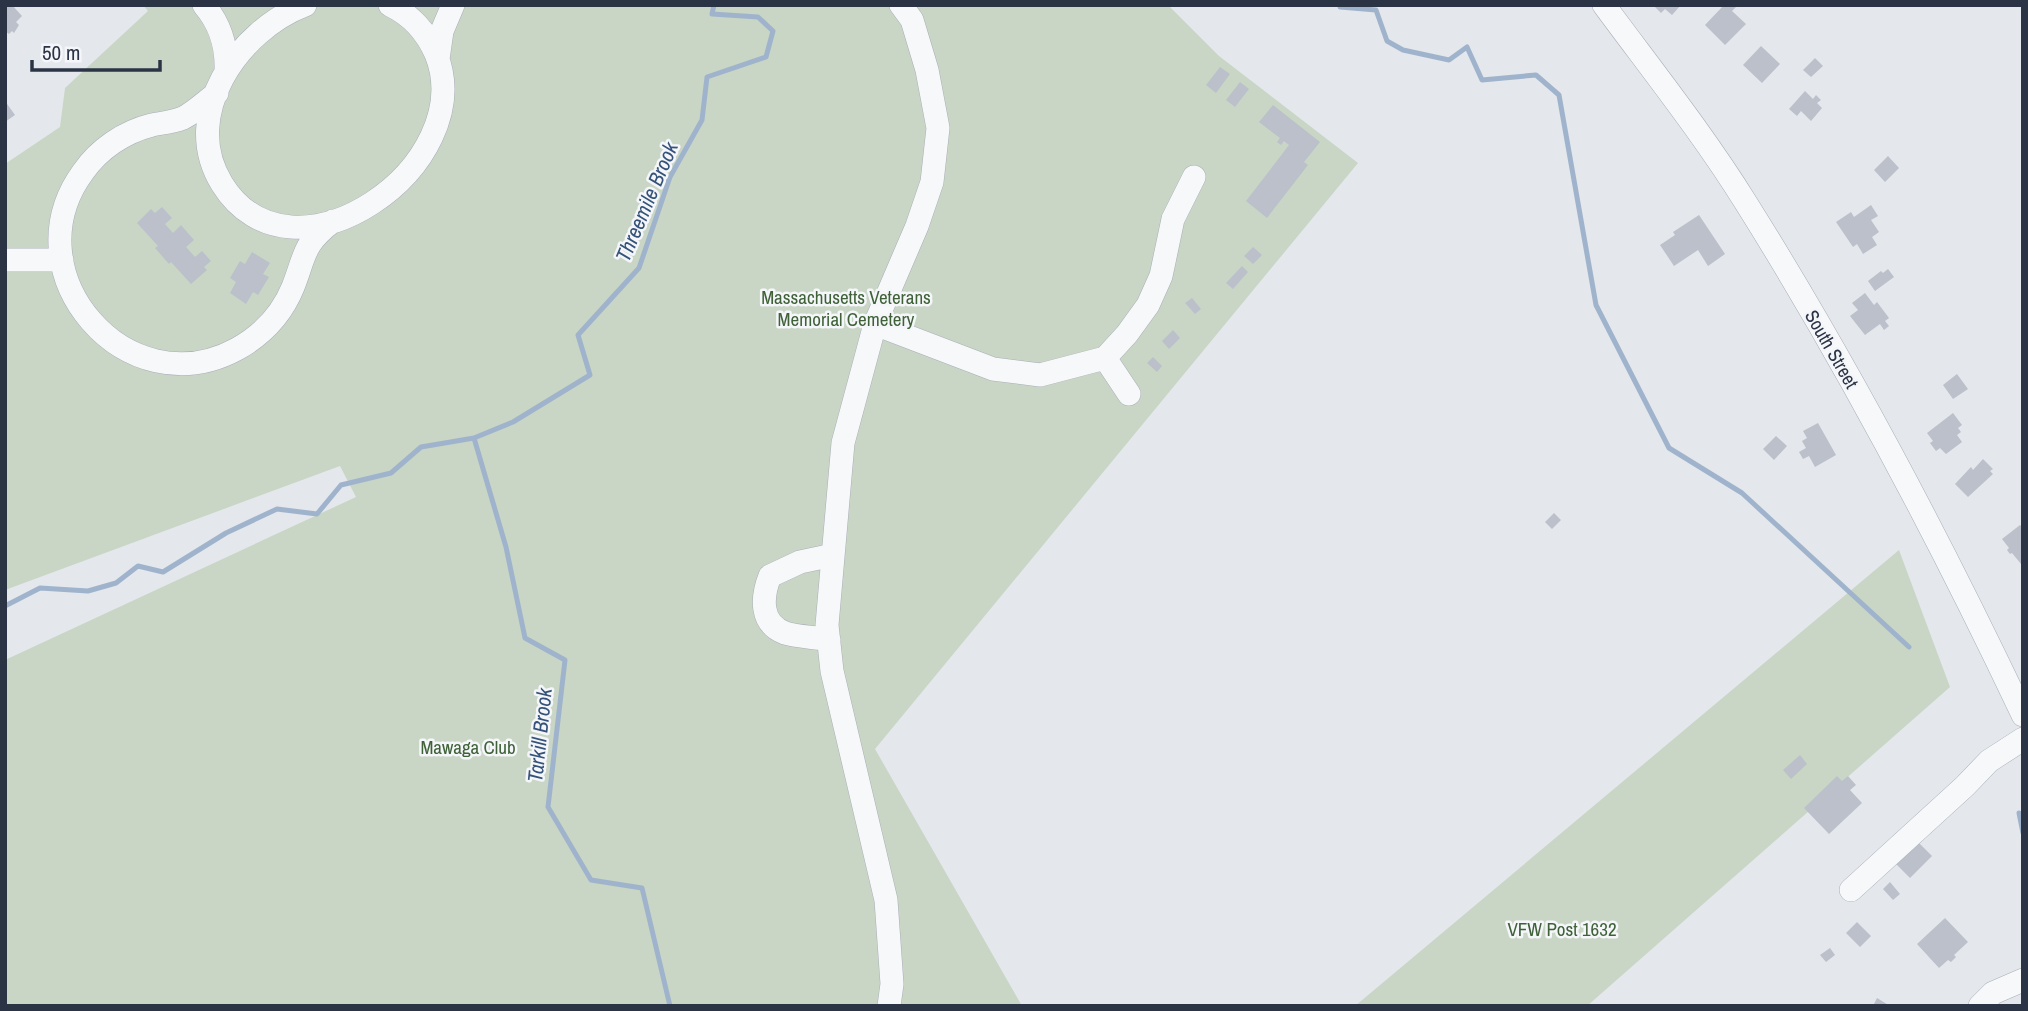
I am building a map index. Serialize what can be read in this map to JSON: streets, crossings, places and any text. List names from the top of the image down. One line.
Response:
{"streets":{"street":["South Street"]},"water":["Threemile Brook","Tarkill Brook"],"parks":["Massachusetts Veterans Memorial Cemetery","Mawaga Club","VFW Post 1632"],"scale_bar":"50 m"}
